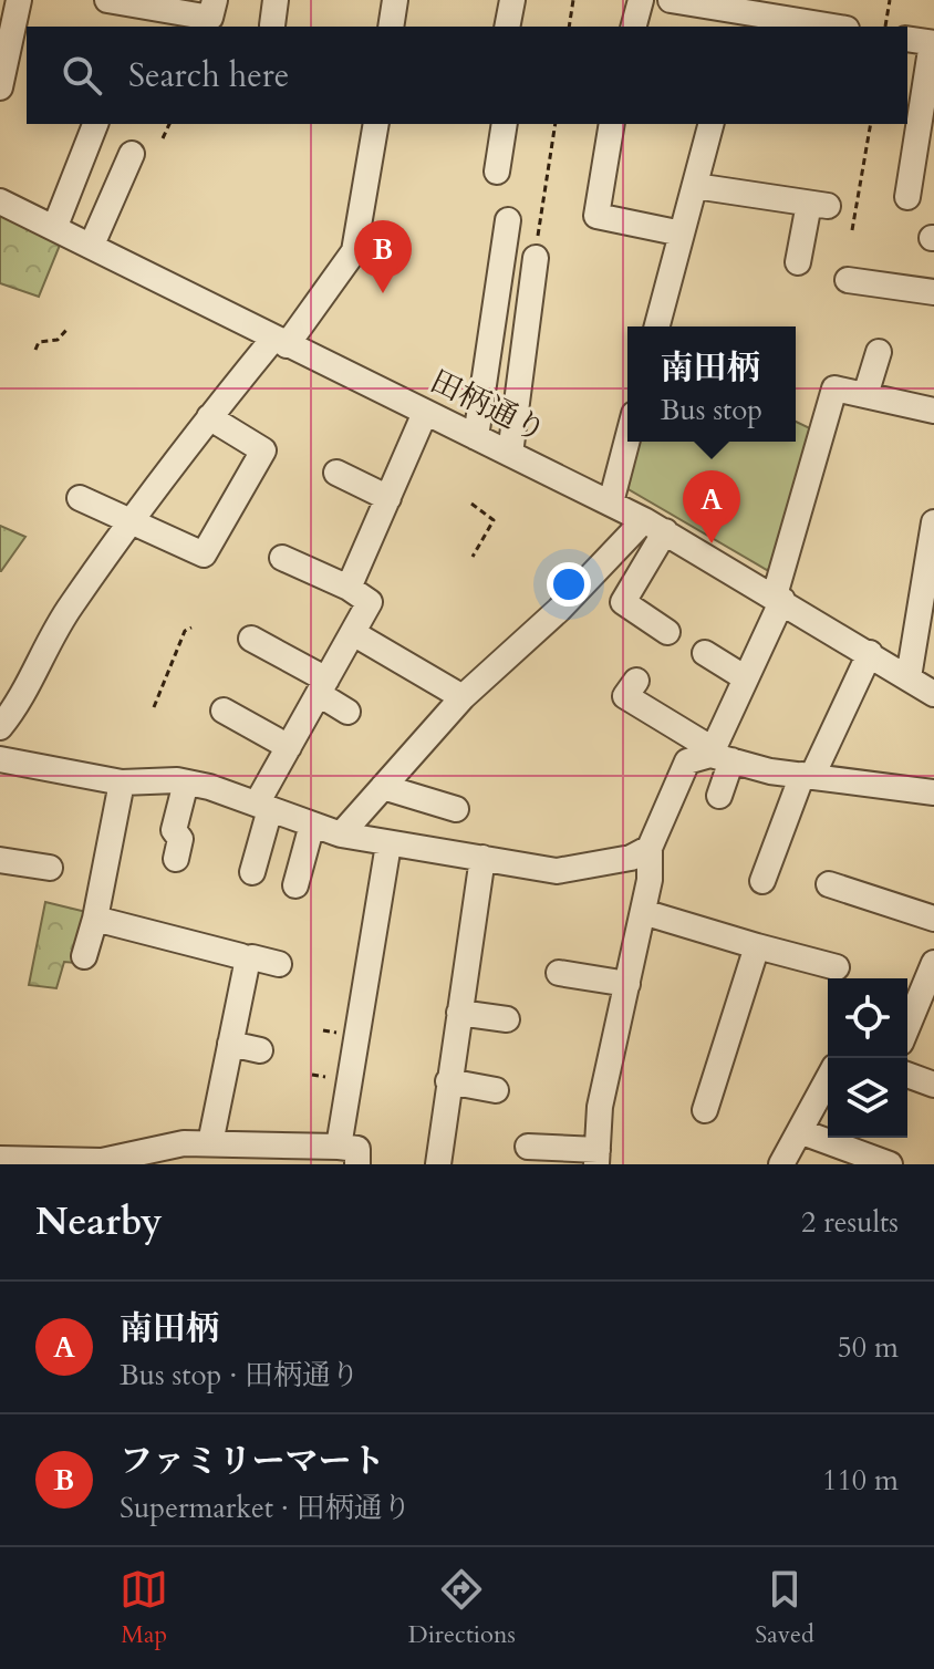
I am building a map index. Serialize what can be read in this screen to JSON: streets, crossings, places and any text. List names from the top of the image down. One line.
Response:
{"streets":{"street":["田柄通り"]},"page":{"search":"Search here","pins":["B","A"],"popup":["南田柄","Bus stop"],"heading":["Nearby","2 results"],"list":[{"mark":"A","name":"南田柄","note":"Bus stop · 田柄通り","value":"50 m"},{"mark":"B","name":"ファミリーマート","note":"Supermarket · 田柄通り","value":"110 m"}],"nav":["Map","Directions","Saved"]}}
